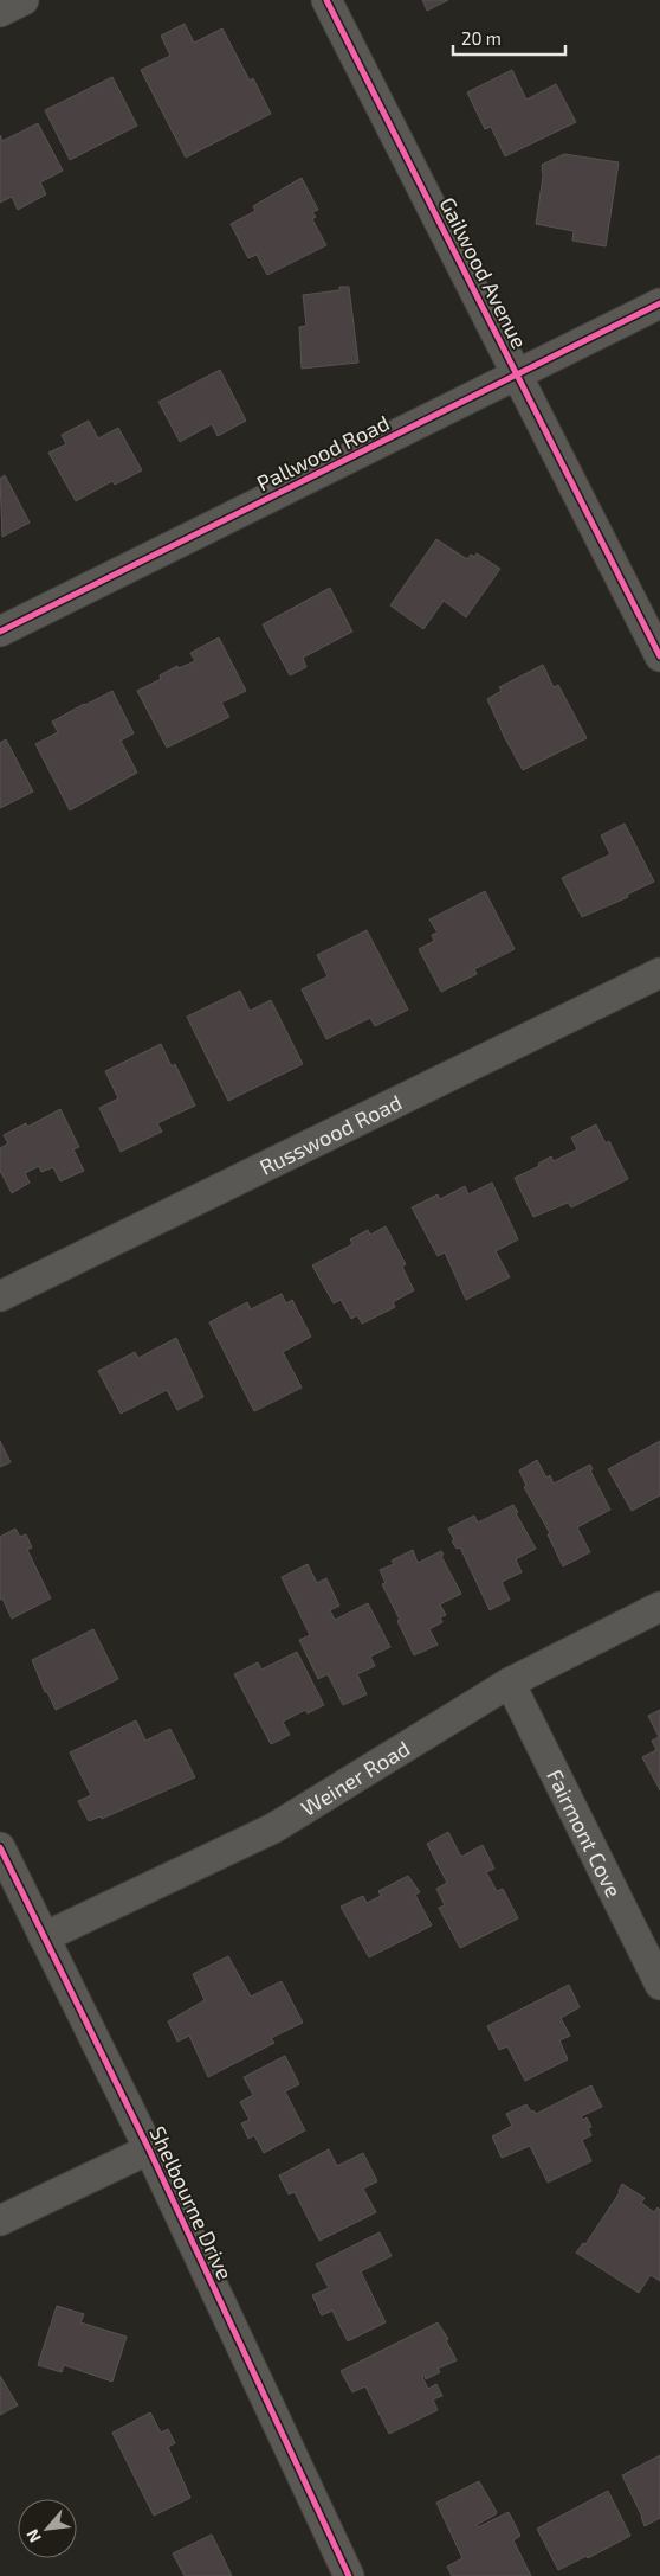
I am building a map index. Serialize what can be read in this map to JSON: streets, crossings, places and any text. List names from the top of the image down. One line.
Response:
{"streets":{"street":["Gailwood Avenue","Pallwood Road","Russwood Road","Weiner Road","Fairmont Cove","Shelbourne Drive"]},"crossings":[["Gailwood Avenue","Pallwood Road"],["Weiner Road","Fairmont Cove"],["Weiner Road","Shelbourne Drive"]],"scale_bar":"20 m","north":"bottom left"}
